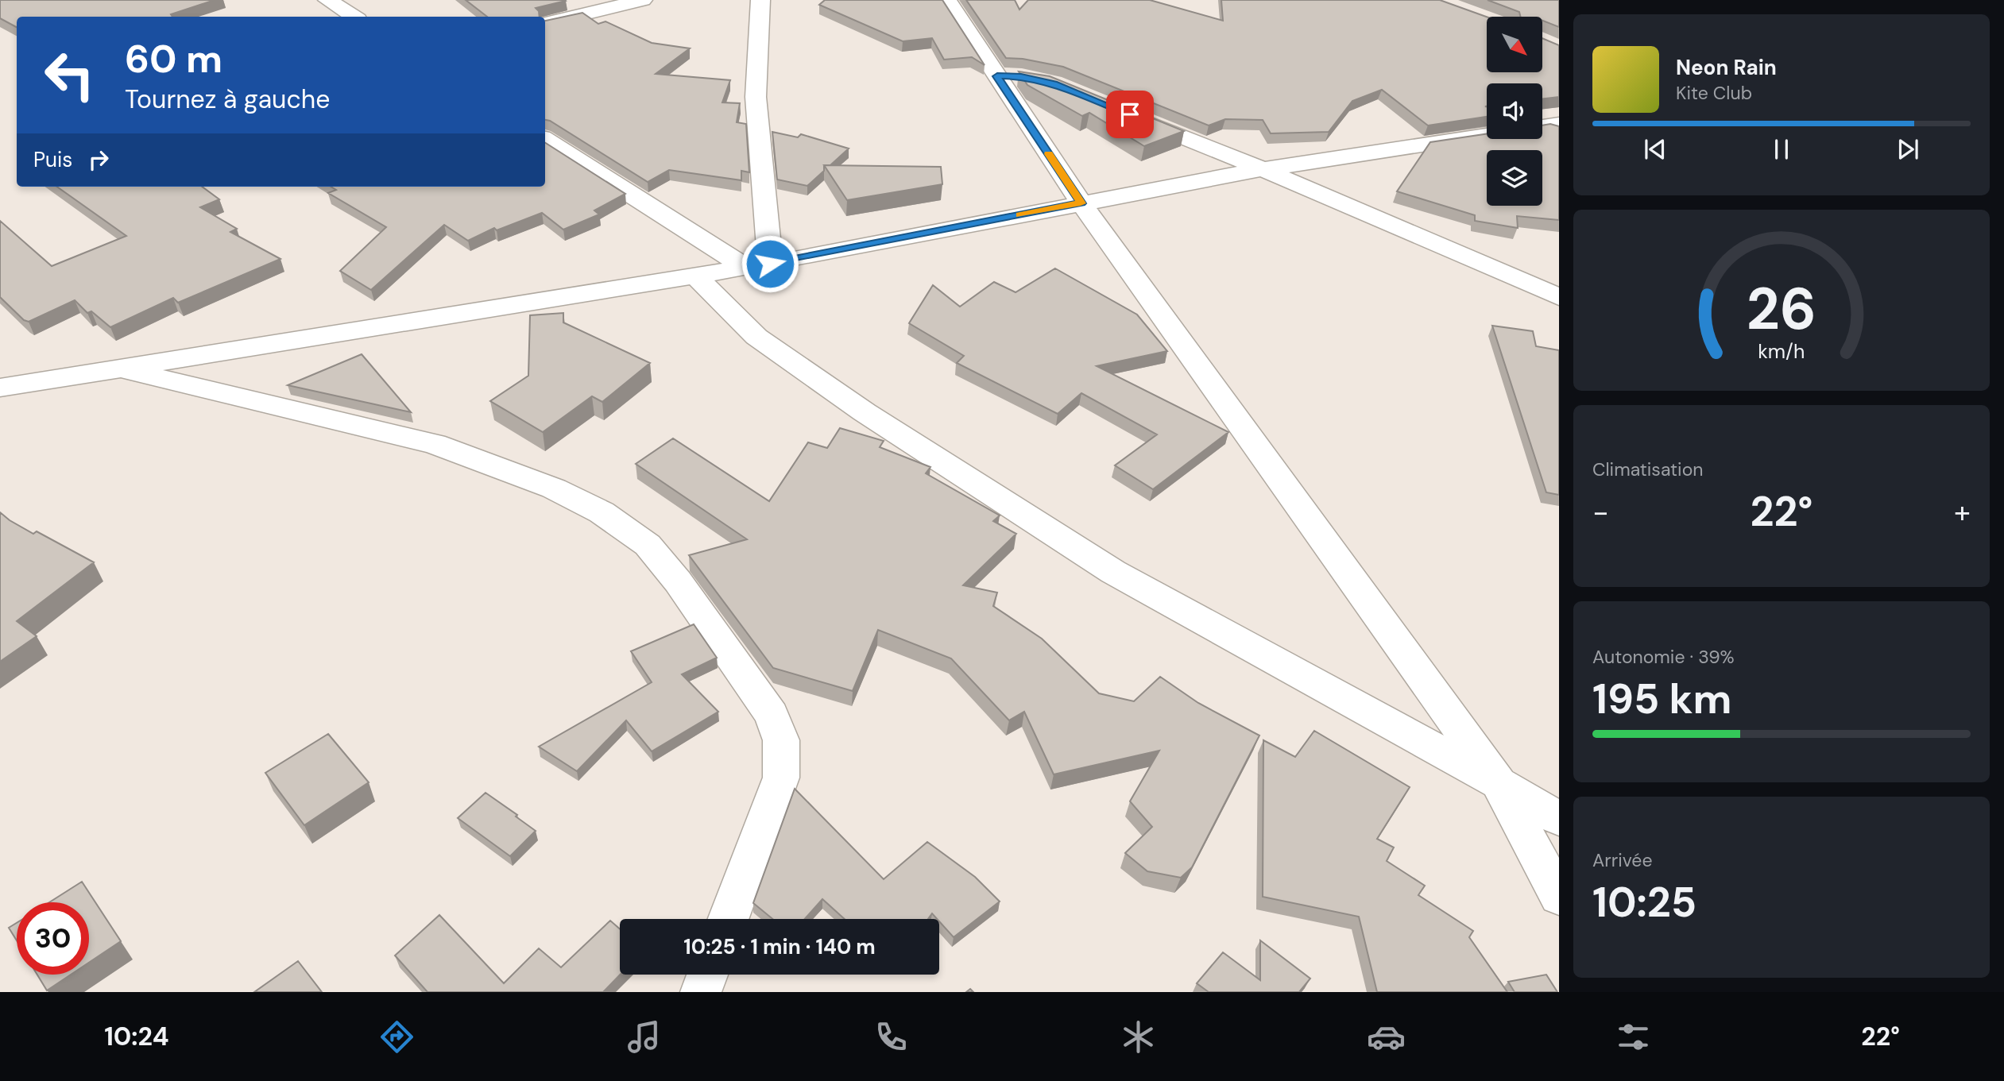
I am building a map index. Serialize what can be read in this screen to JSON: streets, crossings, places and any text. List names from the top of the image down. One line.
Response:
{"north":"bottom right","page":{"turn":["60 m","Tournez à gauche"],"song":["Neon Rain","Kite Club"],"then":"Puis","tile":["Climatisation",["Autonomie · 39%","195 km"],["Arrivée","10:25"]],"heat":["−","22°","+"],"limit":"30","trip":"10:25 · 1 min · 140 m","tabs":["10:24","22°"],"gauge":["26","km/h"]}}
